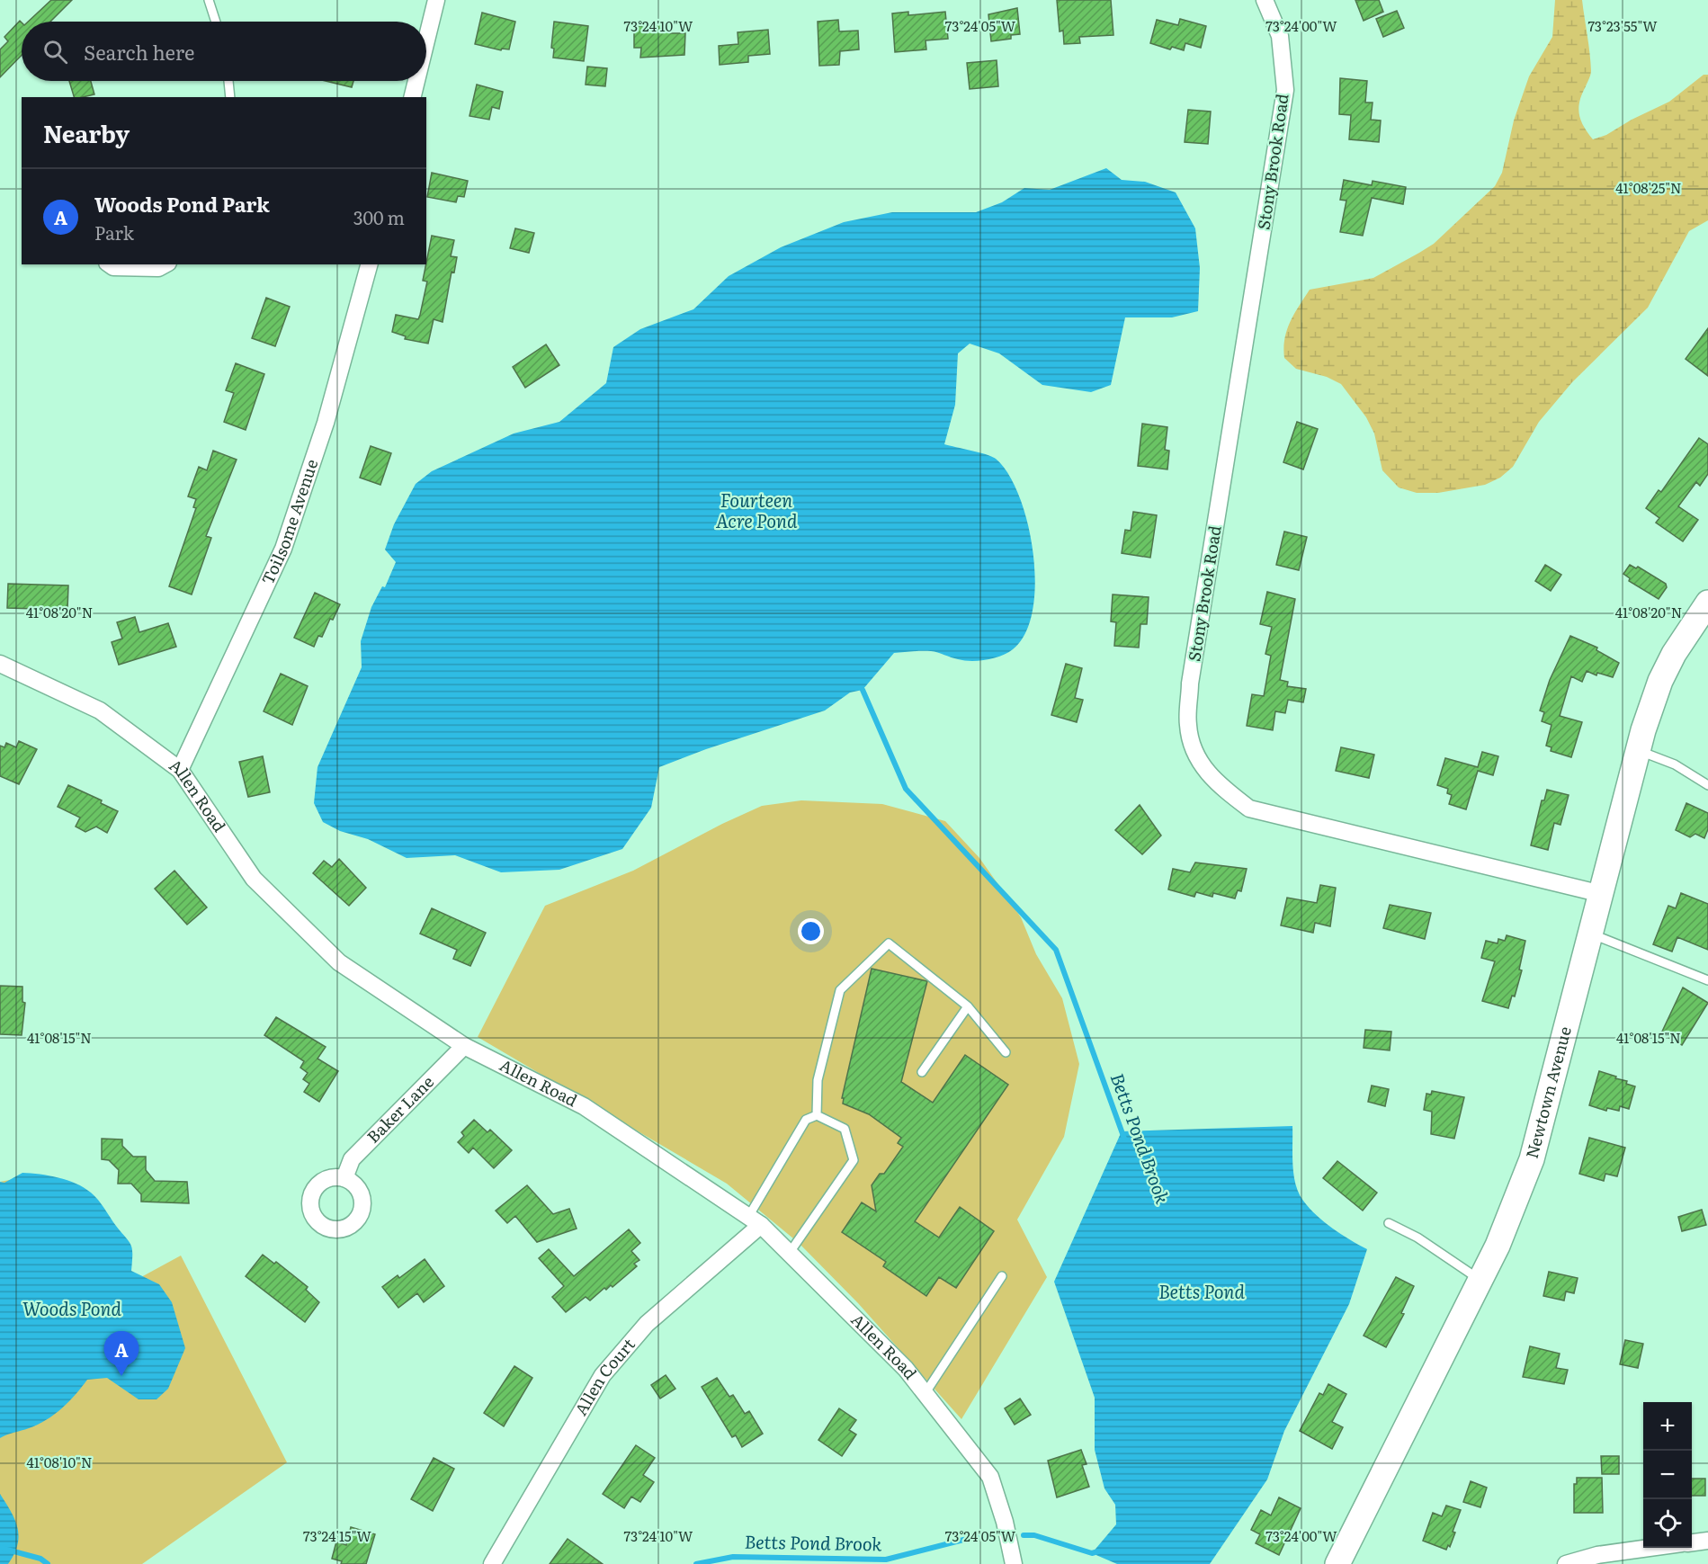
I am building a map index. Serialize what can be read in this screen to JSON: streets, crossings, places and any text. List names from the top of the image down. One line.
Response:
{"streets":{"main road":["Newtown Avenue"],"street":["Stony Brook Road","Toilsome Avenue","Allen Road","Baker Lane","Allen Court"]},"crossings":[["Stony Brook Road","Newtown Avenue"],["Toilsome Avenue","Allen Road"],["Allen Road","Baker Lane"],["Allen Road","Allen Court"]],"water":["Fourteen Acre Pond","Betts Pond Brook","Betts Pond","Woods Pond"],"page":{"search":"Search here","heading":"Nearby","list":[{"mark":"A","name":"Woods Pond Park","note":"Park","value":"300 m"}],"pins":"A","map_buttons":["+","−"]},"coordinates":["73°24'10\"W","73°24'05\"W","73°24'00\"W","73°23'55\"W","41°08'25\"N","41°08'20\"N","41°08'15\"N","41°08'10\"N","73°24'15\"W"]}
